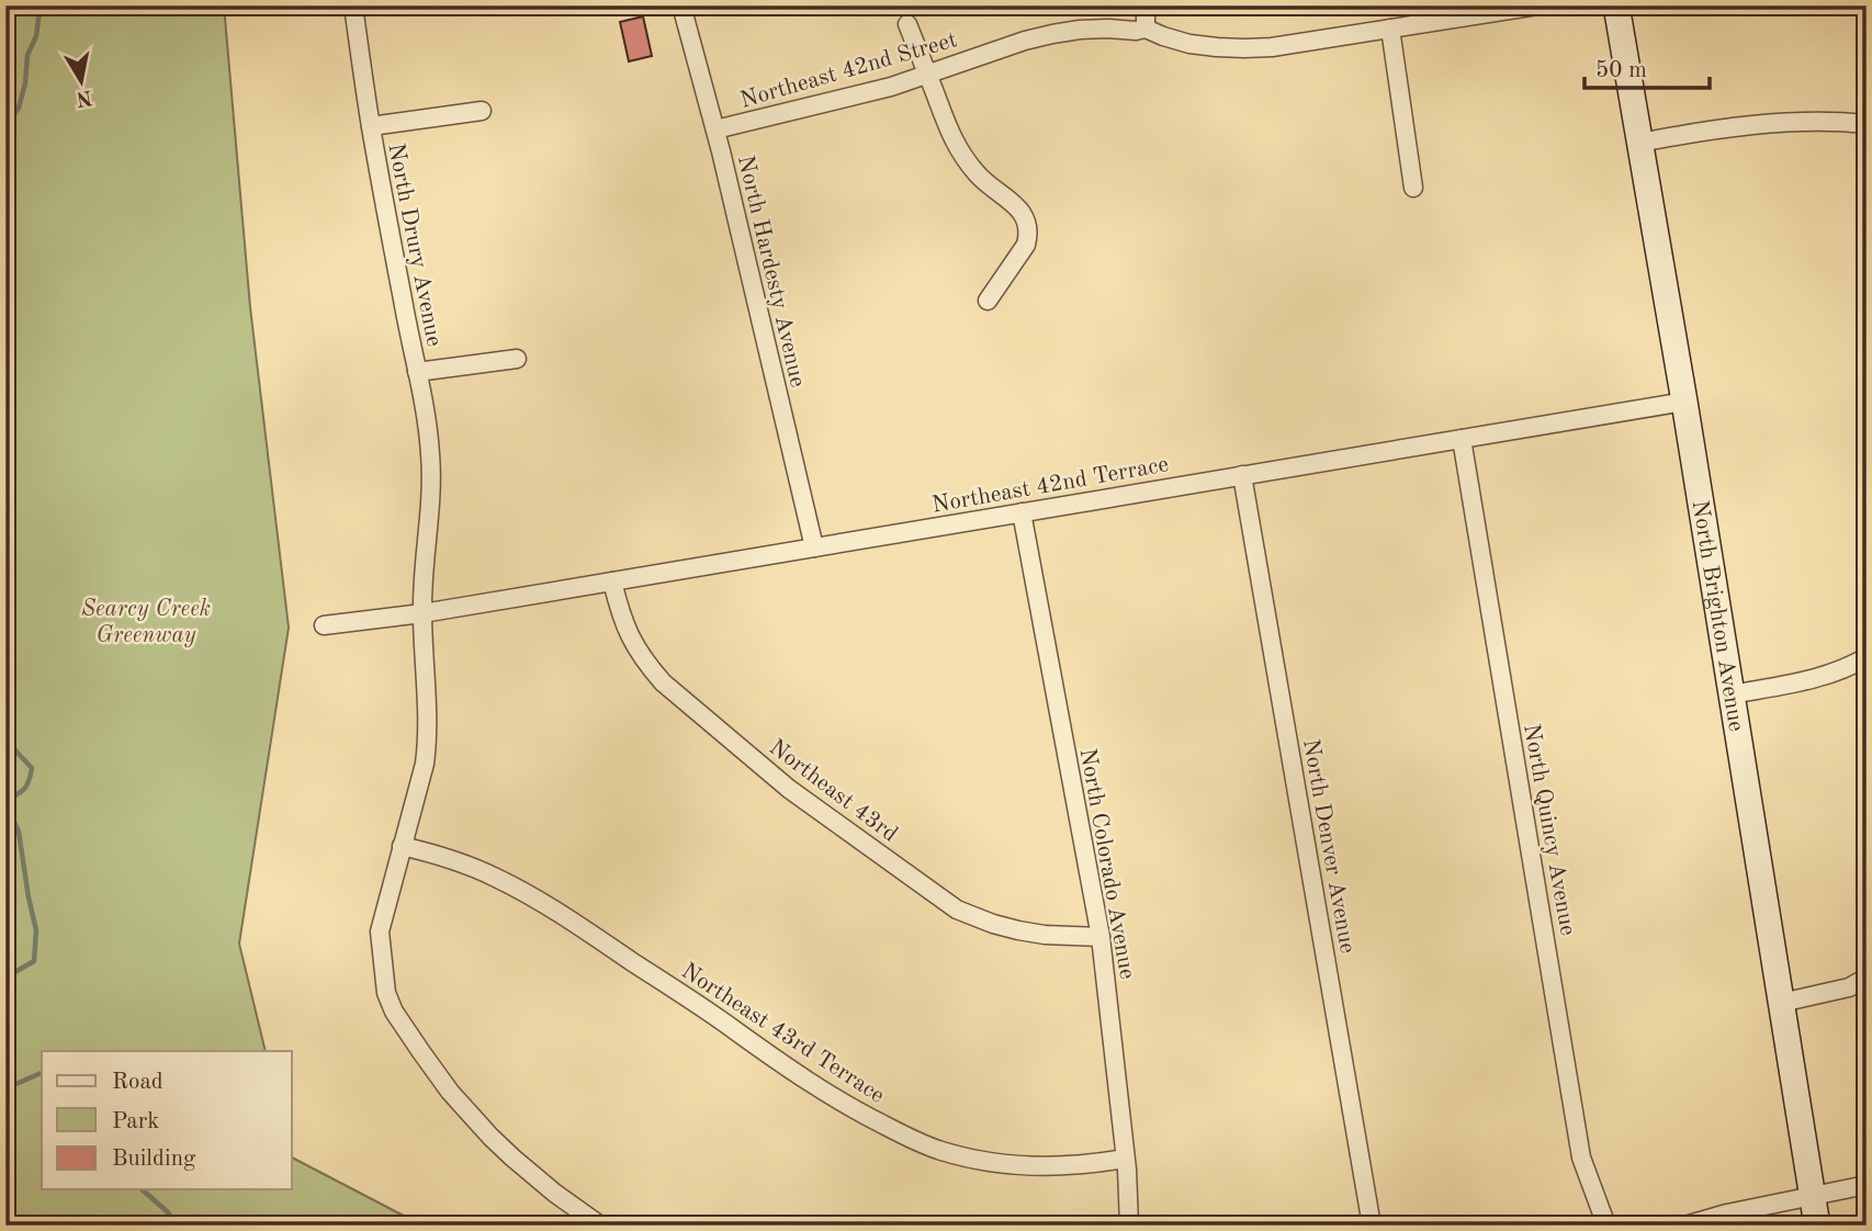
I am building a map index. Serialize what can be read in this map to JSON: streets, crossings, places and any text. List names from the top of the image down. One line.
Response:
{"streets":{"main road":["North Brighton Avenue"],"street":["Northeast 42nd Street","North Drury Avenue","North Hardesty Avenue","Northeast 42nd Terrace","Northeast 43rd","North Quincy Avenue","North Denver Avenue","North Colorado Avenue","Northeast 43rd Terrace"]},"crossings":[["Northeast 42nd Street","North Hardesty Avenue"],["North Drury Avenue","Northeast 42nd Terrace"],["North Drury Avenue","Northeast 43rd Terrace"],["North Hardesty Avenue","Northeast 42nd Terrace"],["Northeast 42nd Terrace","North Brighton Avenue"],["Northeast 42nd Terrace","Northeast 43rd"],["Northeast 42nd Terrace","North Quincy Avenue"],["Northeast 42nd Terrace","North Denver Avenue"],["Northeast 42nd Terrace","North Colorado Avenue"],["Northeast 43rd","North Colorado Avenue"],["North Colorado Avenue","Northeast 43rd Terrace"]],"parks":["Searcy Creek Greenway"],"legend":["Road","Park","Building"],"scale_bar":"50 m","north":"bottom"}
